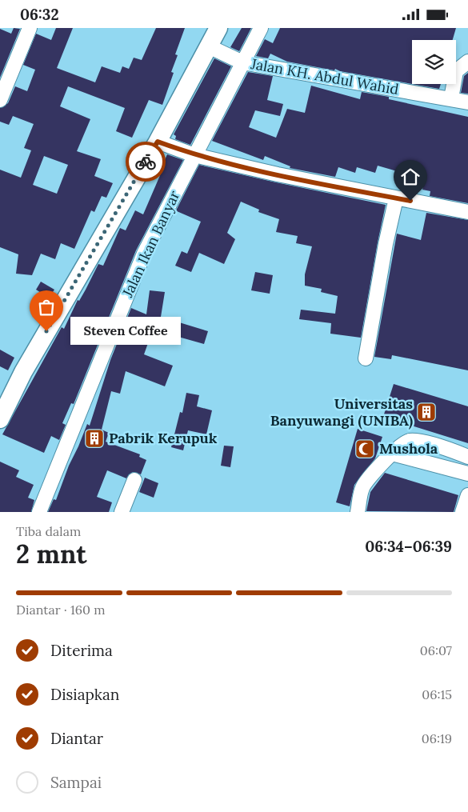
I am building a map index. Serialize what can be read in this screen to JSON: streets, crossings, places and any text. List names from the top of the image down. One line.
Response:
{"streets":{"street":["Jalan KH. Abdul Wahid","Jalan Ikan Banyar"]},"crossings":[["Jalan KH. Abdul Wahid","Jalan Ikan Banyar"]],"places":{"other":["Steven Coffee"],"building":["Universitas Banyuwangi (UNIBA)","Pabrik Kerupuk"],"mosque":["Mushola"]},"page":{"status":"06:32","bubble":"Steven Coffee","heading":["2 mnt","Tiba dalam","06:34–06:39"],"bar":"Diantar · 160 m","list":[["Diterima","06:07"],["Disiapkan","06:15"],["Diantar","06:19"],"Sampai"]}}
